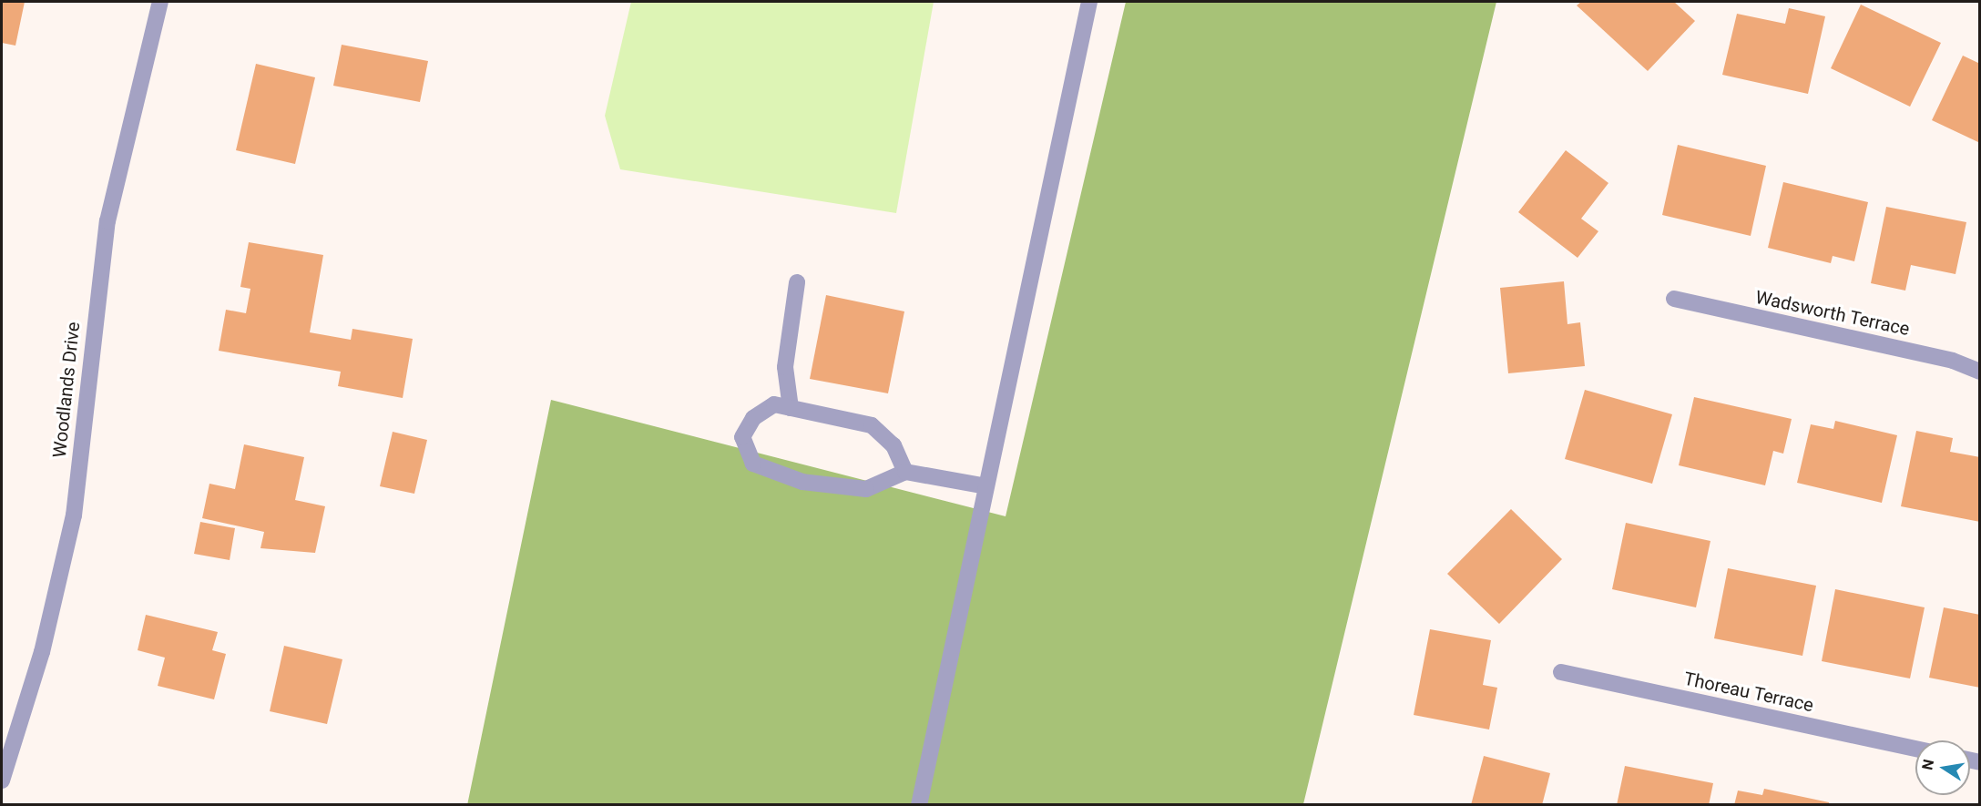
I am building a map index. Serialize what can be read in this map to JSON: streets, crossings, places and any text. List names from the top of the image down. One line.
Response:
{"streets":{"street":["Wadsworth Terrace","Woodlands Drive","Thoreau Terrace"]},"north":"left"}
